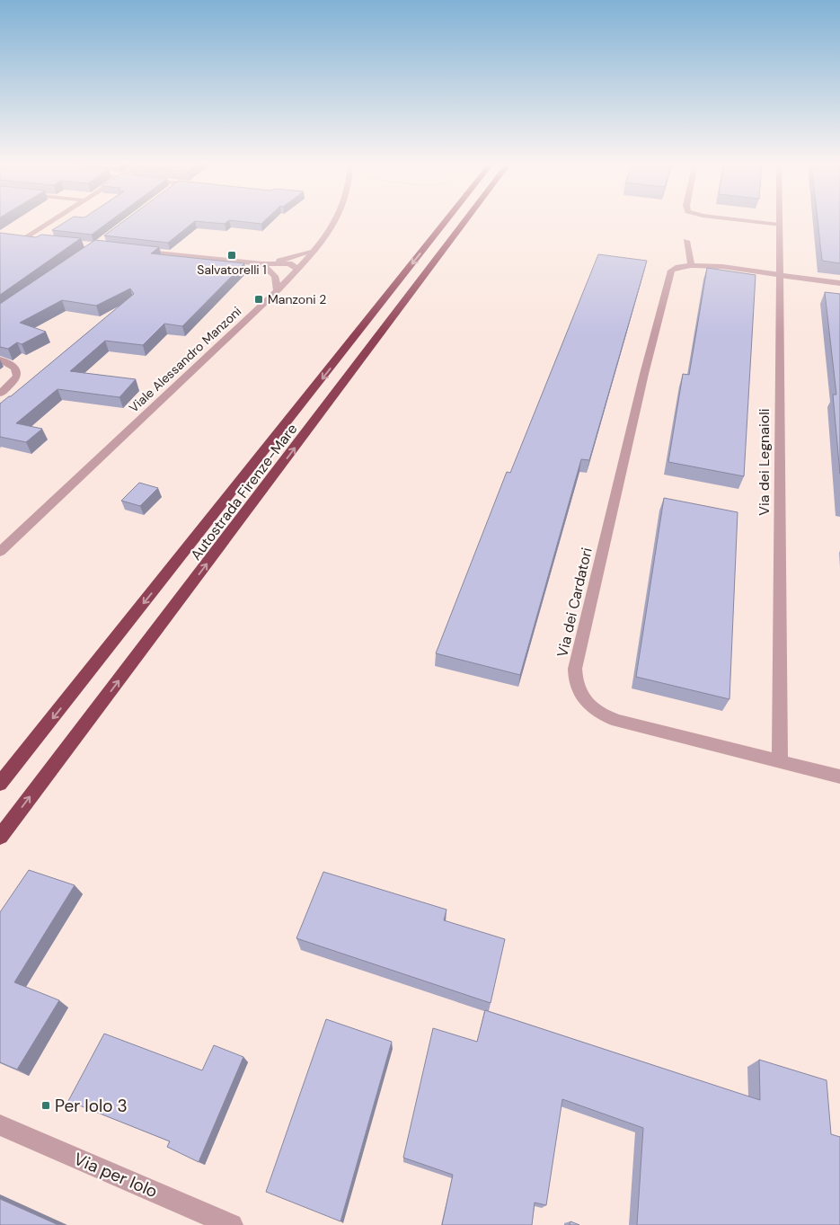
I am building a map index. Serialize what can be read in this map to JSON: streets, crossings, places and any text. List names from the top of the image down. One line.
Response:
{"streets":{"highway":["Autostrada Firenze-Mare"],"street":["Viale Alessandro Manzoni","Via dei Legnaioli","Via dei Cardatori","Via per Iolo"]},"crossings":[["Via dei Legnaioli","Via dei Cardatori"]],"places":{"transit":["Salvatorelli 1","Manzoni 2","Per Iolo 3"]}}
